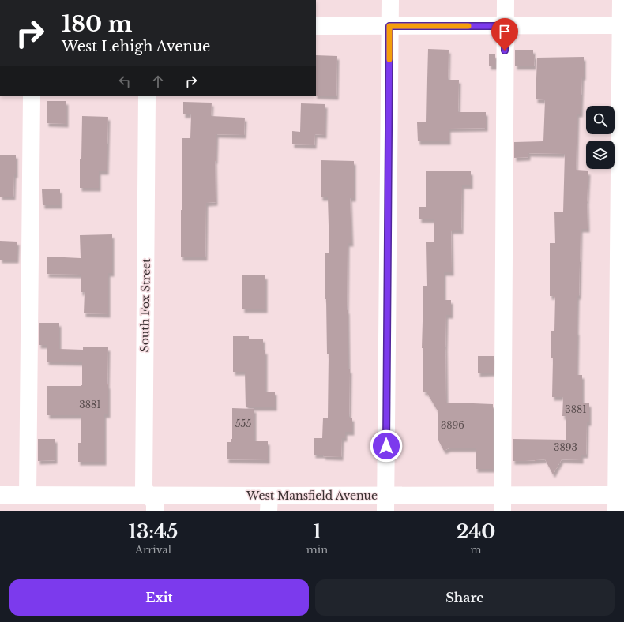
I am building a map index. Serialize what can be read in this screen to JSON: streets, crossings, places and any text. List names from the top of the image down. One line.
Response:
{"streets":{"street":["South Fox Street","West Mansfield Avenue"]},"crossings":[["South Fox Street","West Mansfield Avenue"]],"house_numbers":["3881","3881","555","3896","3893"],"page":{"turn":["180 m","West Lehigh Avenue"],"eta":["13:45","Arrival","1","min","240","m"],"buttons":["Exit","Share"]}}
